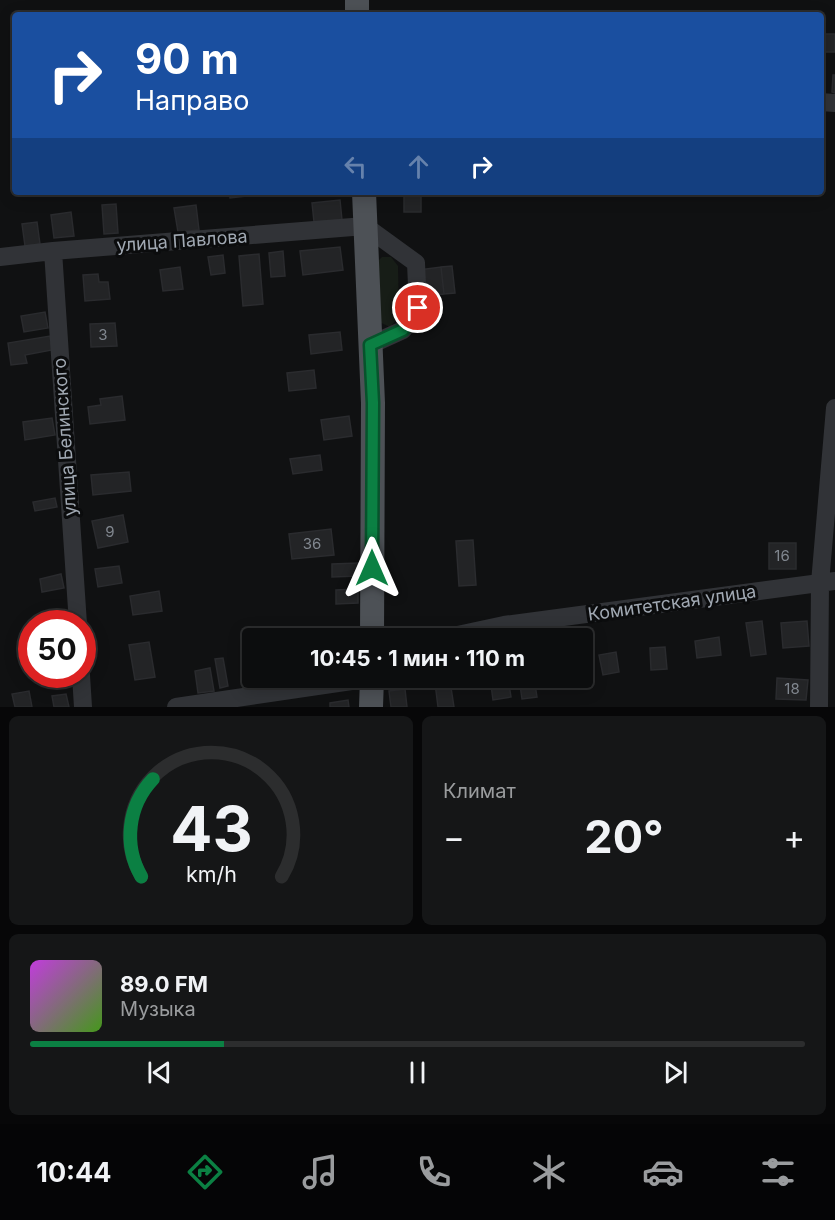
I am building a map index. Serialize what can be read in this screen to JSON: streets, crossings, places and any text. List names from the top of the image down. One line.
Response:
{"streets":{"street":["улица Павлова","улица Белинского","Комитетская улица"]},"crossings":[["улица Павлова","улица Белинского"]],"house_numbers":["3","9","36","16","18"],"page":{"turn":["90 m","Направо"],"limit":"50","trip":"10:45 · 1 мин · 110 m","tile":"Климат","heat":["−","20°","+"],"song":["89.0 FM","Музыка"],"tabs":"10:44","gauge":["43","km/h"]}}
